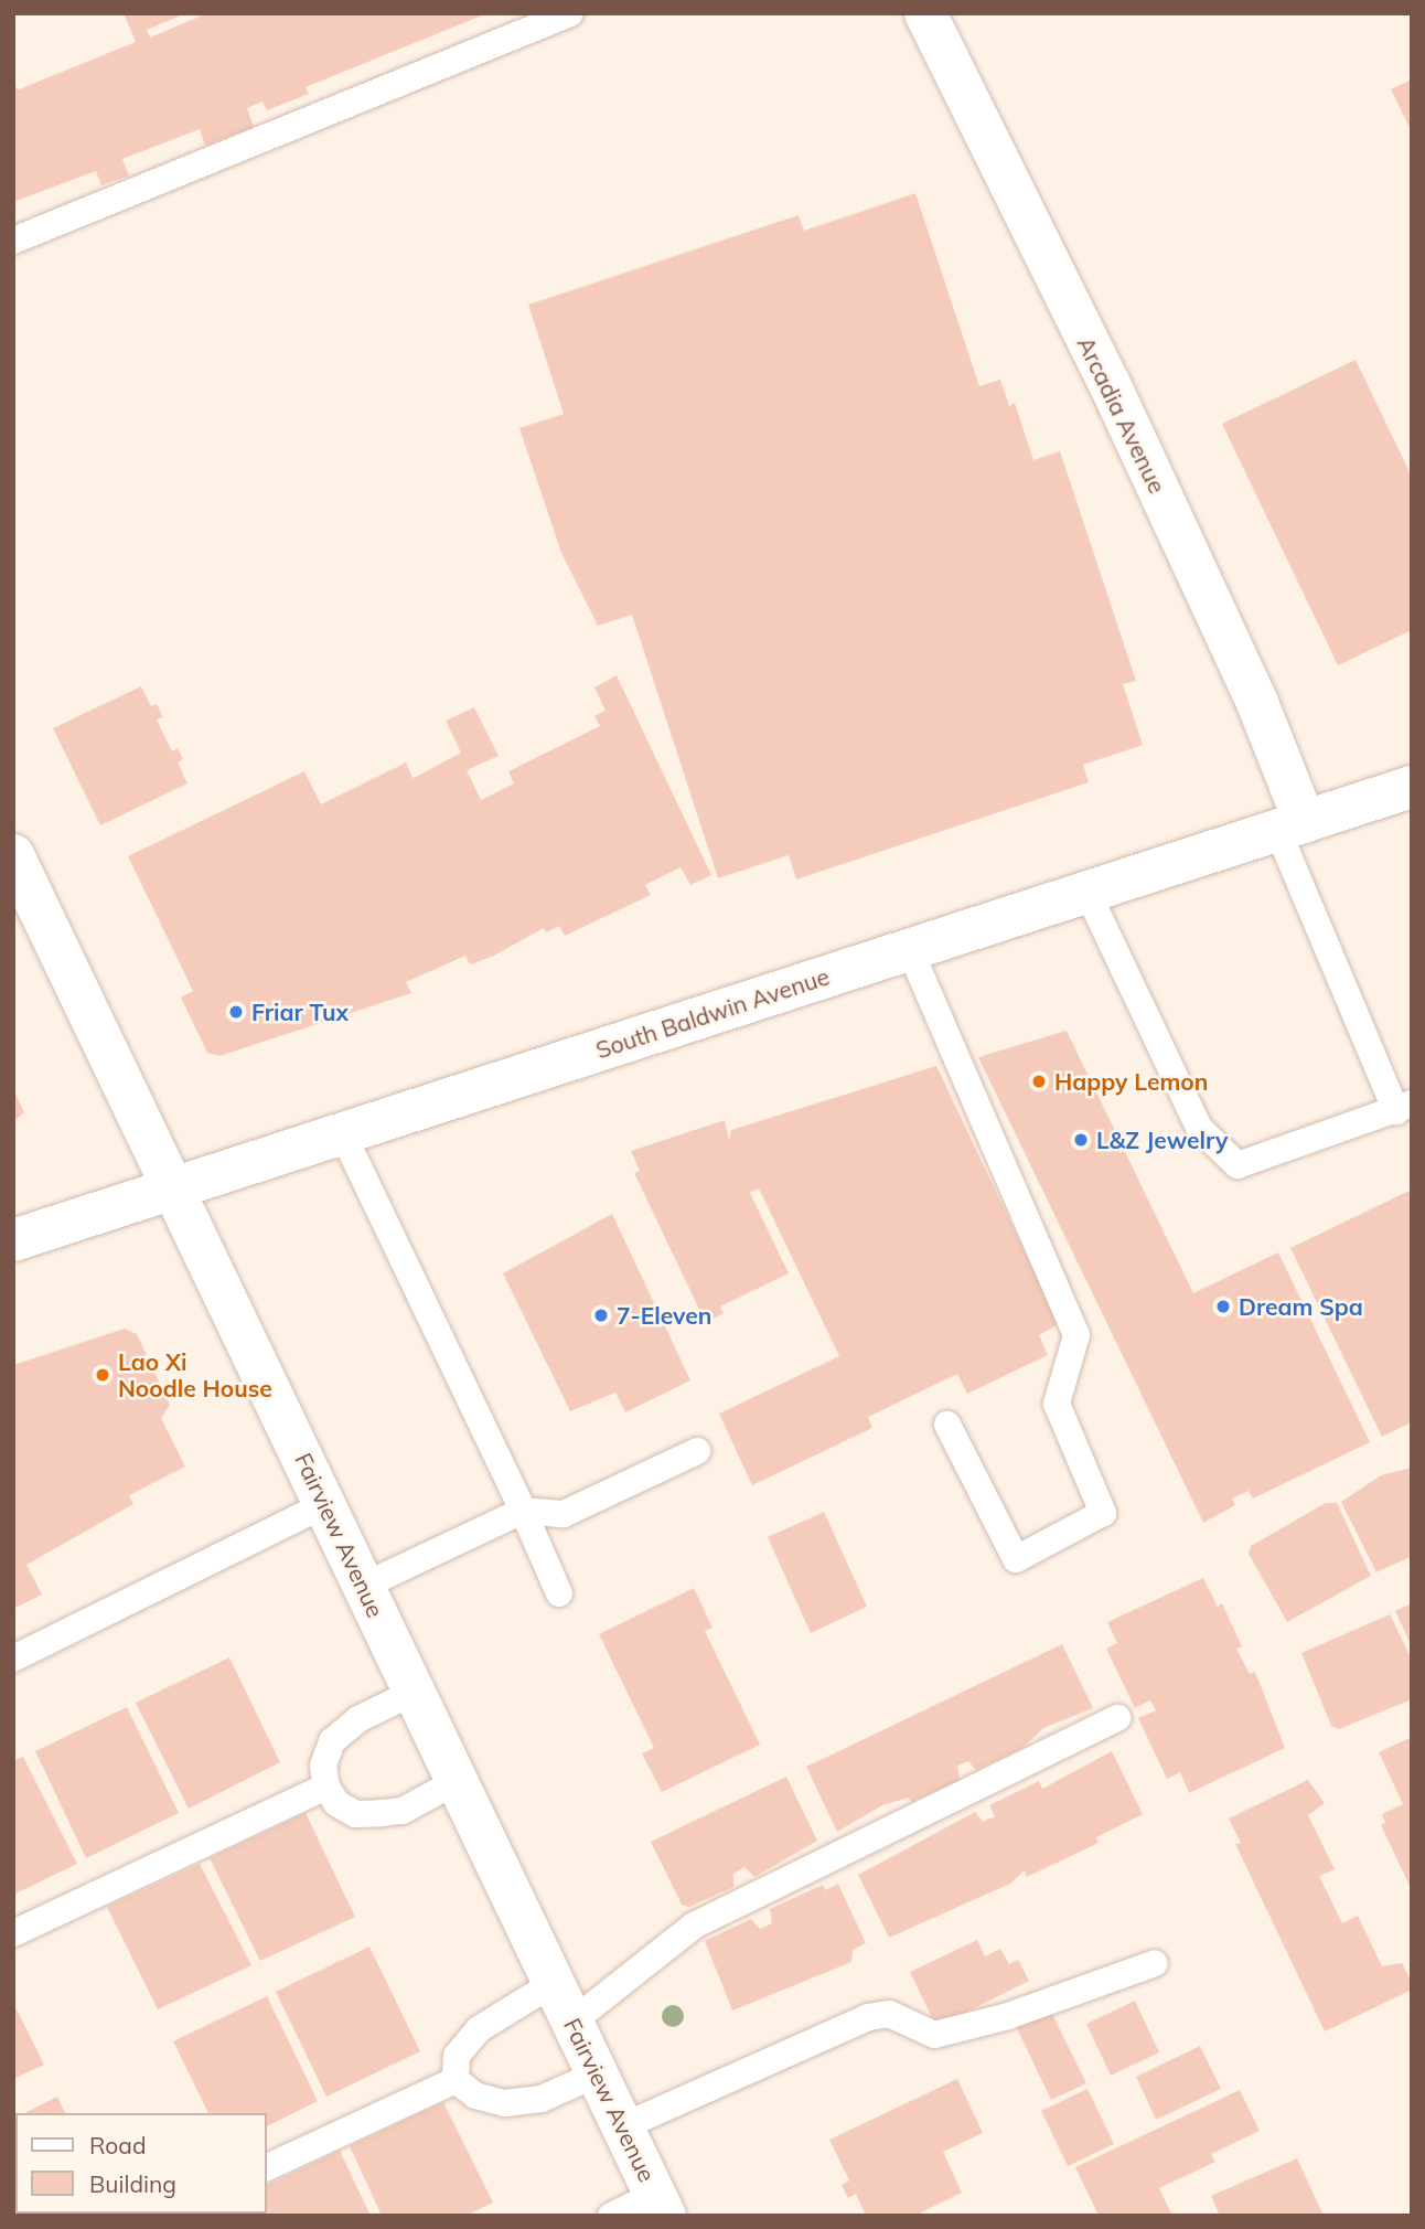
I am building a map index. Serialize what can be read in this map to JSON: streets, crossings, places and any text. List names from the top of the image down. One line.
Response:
{"streets":{"street":["Arcadia Avenue","South Baldwin Avenue","Fairview Avenue"]},"crossings":[["Arcadia Avenue","South Baldwin Avenue"],["South Baldwin Avenue","Fairview Avenue"]],"places":["Friar Tux","Happy Lemon","L&Z Jewelry","Dream Spa","7-Eleven","Lao Xi Noodle House"],"legend":["Road","Building"]}
